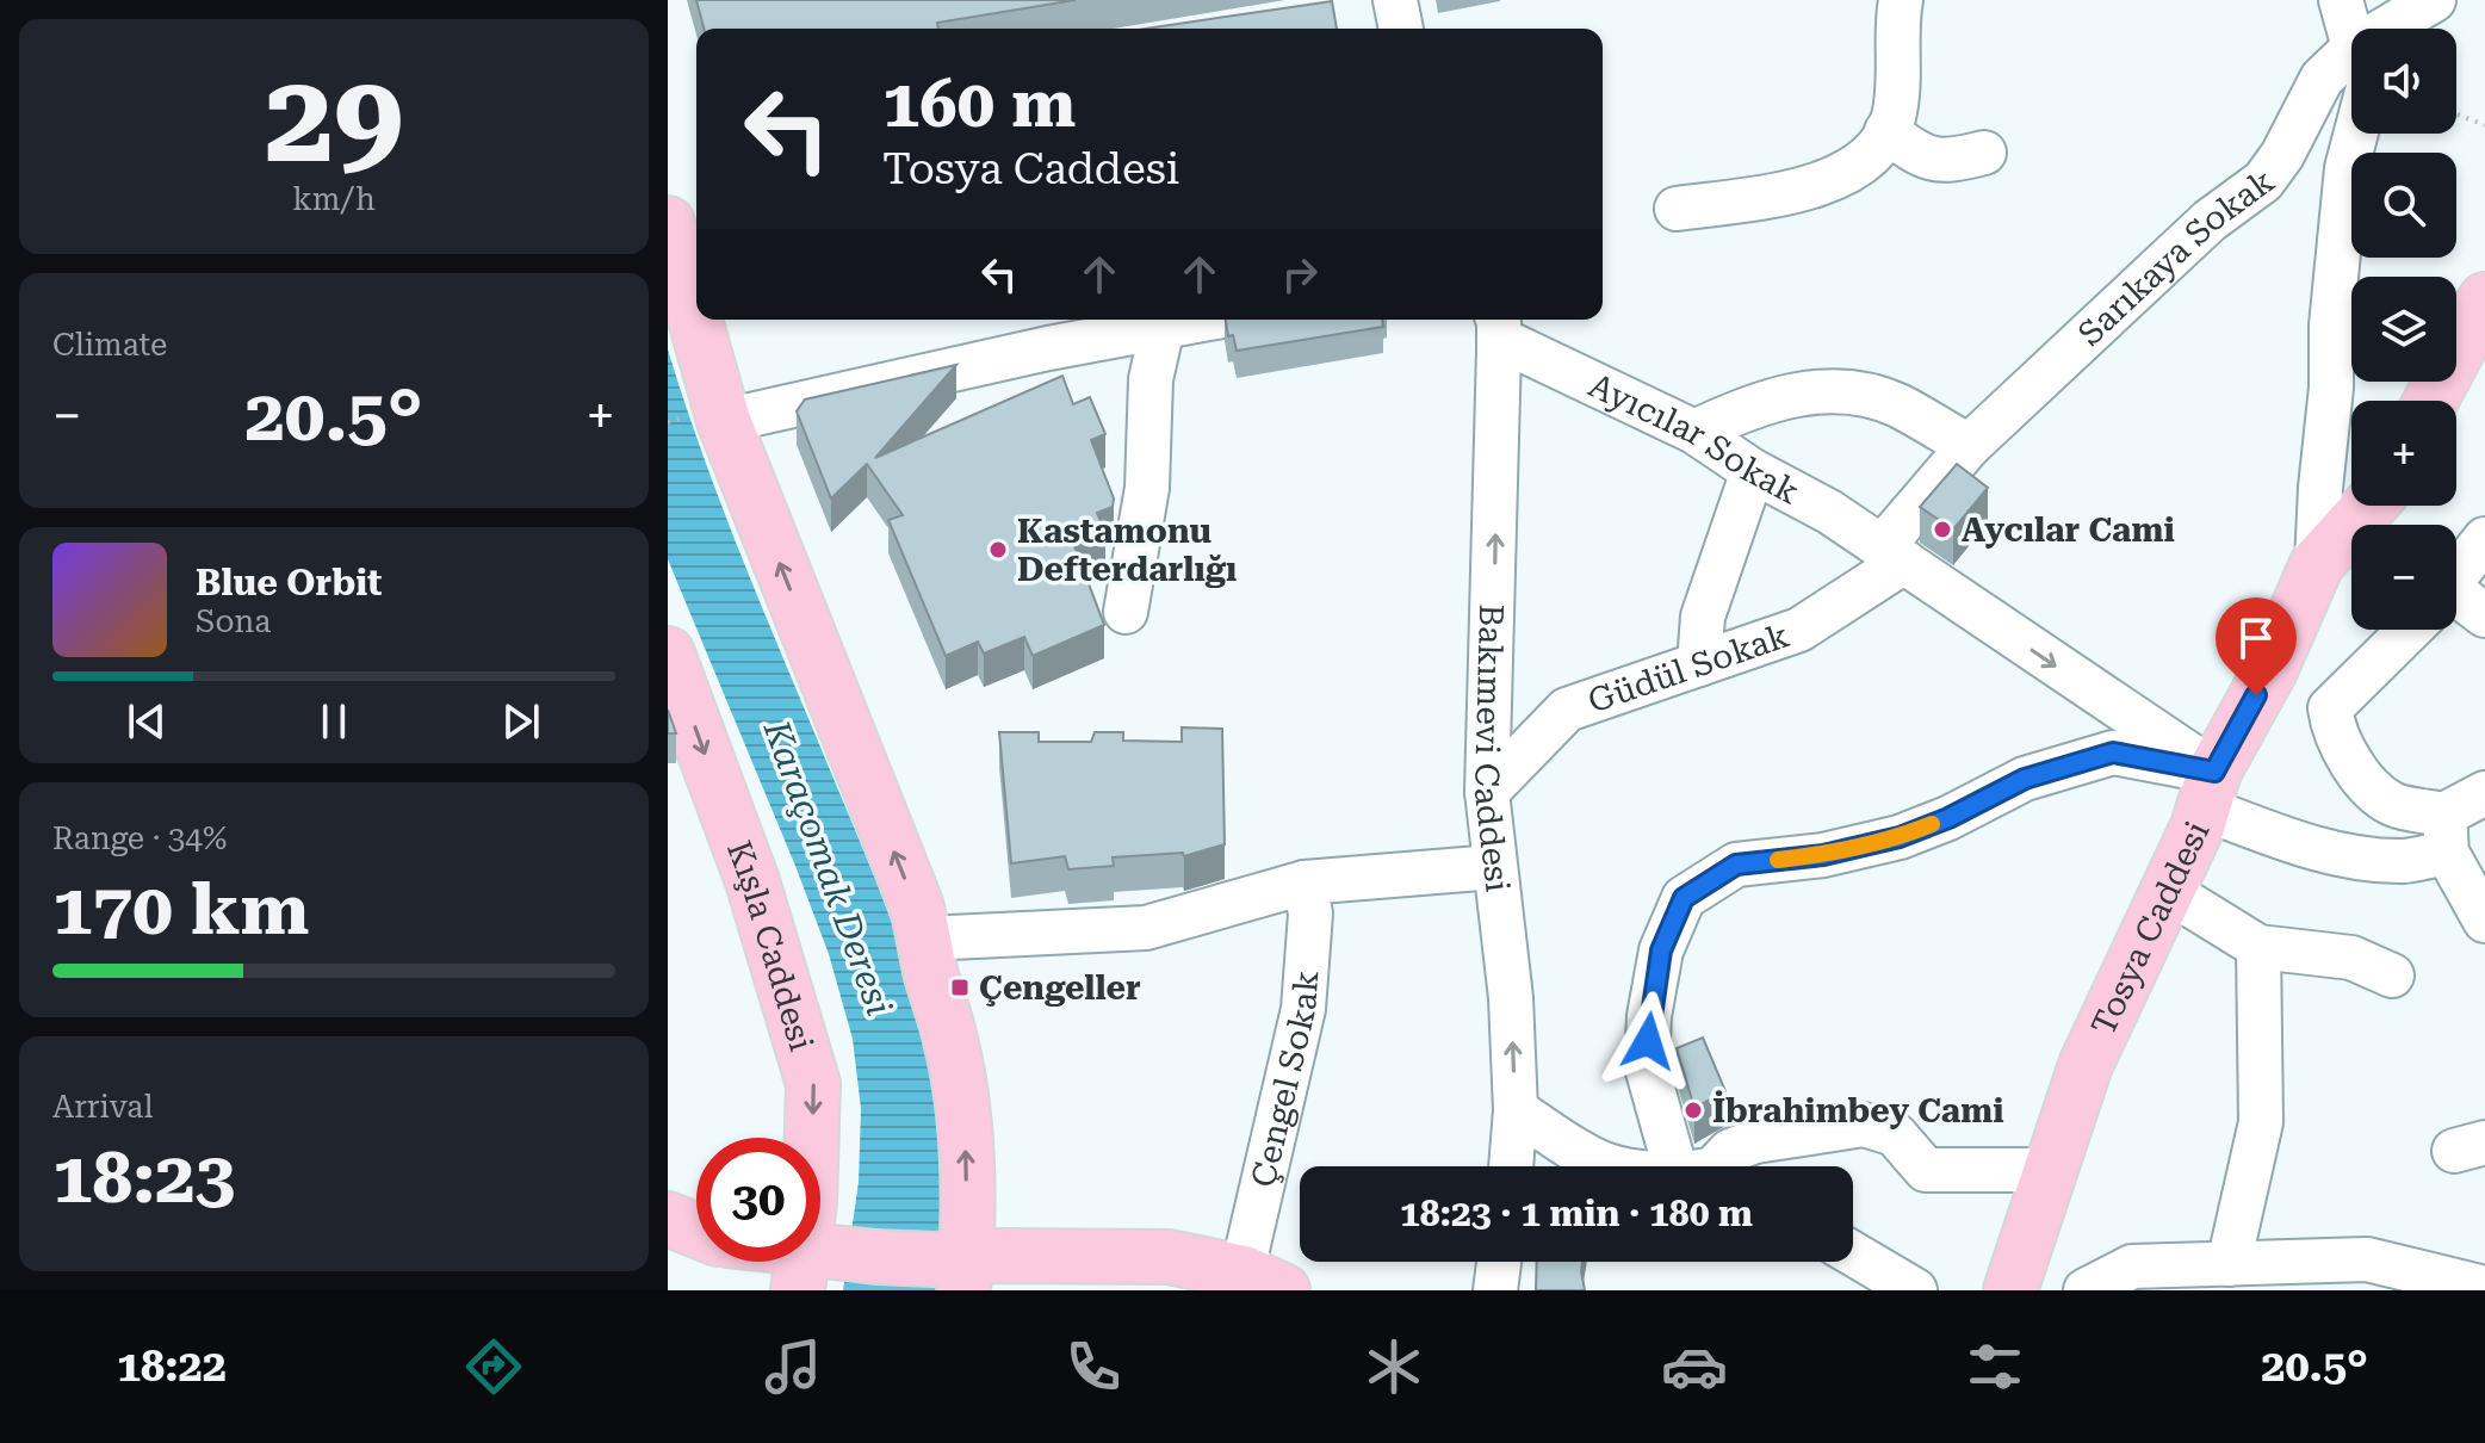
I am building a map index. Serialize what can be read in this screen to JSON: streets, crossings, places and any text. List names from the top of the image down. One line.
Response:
{"streets":{"main road":["Tosya Caddesi","Kışla Caddesi"],"street":["Sarıkaya Sokak","Ayıcılar Sokak","Güdül Sokak","Bakımevi Caddesi","Çengel Sokak"]},"crossings":[["Ayıcılar Sokak","Güdül Sokak"],["Ayıcılar Sokak","Bakımevi Caddesi"],["Ayıcılar Sokak","Tosya Caddesi"],["Güdül Sokak","Bakımevi Caddesi"]],"one_way":["Ayıcılar Sokak"],"water":["Karaçomak Deresi"],"places":{"other":["Aycılar Cami","Kastamonu Defterdarlığı","İbrahimbey Cami"],"transit":["Çengeller"]},"page":{"tile":[["29","km/h"],"Climate",["Range · 34%","170 km"],["Arrival","18:23"]],"map_buttons":["+","−"],"turn":["160 m","Tosya Caddesi"],"heat":["−","20.5°","+"],"song":["Blue Orbit","Sona"],"limit":"30","trip":"18:23 · 1 min · 180 m","tabs":["18:22","20.5°"]}}
